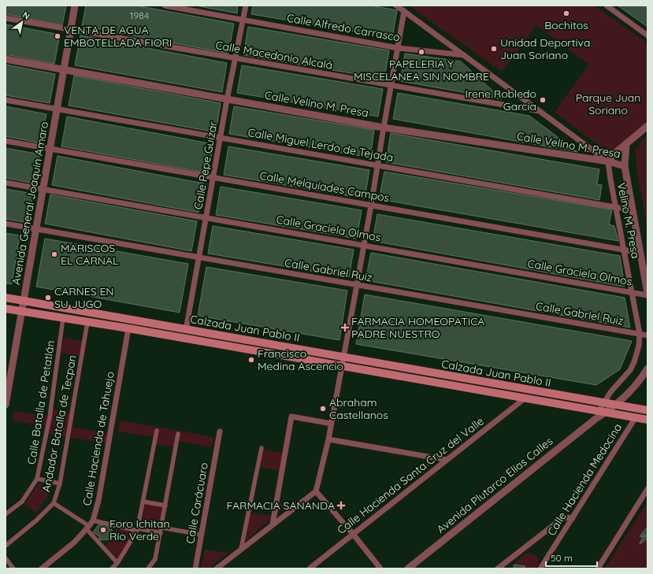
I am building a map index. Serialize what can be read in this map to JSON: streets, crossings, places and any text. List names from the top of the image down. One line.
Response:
{"streets":{"main road":["Calzada Juan Pablo II"],"street":["Calle Alfredo Carrasco","Calle Macedonio Alcalá","Calle Velino M. Presa","Calle Miguel Lerdo de Tejada","Calle Pepe Guízar","Calle Melquíades Campos","Avenida General Joaquín Amaro","Velino M. Presa","Calle Graciela Olmos","Calle Gabriel Ruiz","Calle Batalla de Petatlán","Andador Batalla de Tecpan","Calle Hacienda de Tahuejo","Calle Hacienda Santa Cruz del Valle","Calle Hacienda Medocina","Avenida Plutarco Elías Calles","Calle Carácuaro"]},"crossings":[["Calle Alfredo Carrasco","Calle Pepe Guízar"],["Calle Macedonio Alcalá","Calle Pepe Guízar"],["Calle Macedonio Alcalá","Avenida General Joaquín Amaro"],["Calle Velino M. Presa","Calle Pepe Guízar"],["Calle Velino M. Presa","Avenida General Joaquín Amaro"],["Calle Velino M. Presa","Velino M. Presa"],["Calle Miguel Lerdo de Tejada","Calle Pepe Guízar"],["Calle Miguel Lerdo de Tejada","Avenida General Joaquín Amaro"],["Calle Miguel Lerdo de Tejada","Velino M. Presa"],["Calle Pepe Guízar","Calle Melquíades Campos"],["Calle Pepe Guízar","Calle Graciela Olmos"],["Calle Pepe Guízar","Calle Gabriel Ruiz"],["Calle Pepe Guízar","Calzada Juan Pablo II"],["Calle Melquíades Campos","Avenida General Joaquín Amaro"],["Calle Melquíades Campos","Velino M. Presa"],["Avenida General Joaquín Amaro","Calle Graciela Olmos"],["Avenida General Joaquín Amaro","Calle Gabriel Ruiz"],["Avenida General Joaquín Amaro","Calzada Juan Pablo II"],["Velino M. Presa","Calle Graciela Olmos"],["Velino M. Presa","Calle Gabriel Ruiz"],["Velino M. Presa","Calzada Juan Pablo II"],["Velino M. Presa","Avenida Plutarco Elías Calles"],["Calzada Juan Pablo II","Calle Batalla de Petatlán"],["Calzada Juan Pablo II","Andador Batalla de Tecpan"],["Calzada Juan Pablo II","Calle Hacienda de Tahuejo"],["Calzada Juan Pablo II","Calle Hacienda Santa Cruz del Valle"],["Calzada Juan Pablo II","Calle Hacienda Medocina"],["Calzada Juan Pablo II","Avenida Plutarco Elías Calles"]],"parks":["Parque Juan Soriano"],"places":{"other":["Bochitos","VENTA DE AGUA EMBOTELLADA FIORI","Unidad Deportiva Juan Soriano","PAPELERIA Y MISCELANEA SIN NOMBRE","Irene Robledo Garcia","MARISCOS EL CARNAL","CARNES EN SU JUGO","Francisco Medina Ascencio","Abraham Castellanos","Foro Ichitan Río Verde"],"health":["FARMACIA HOMEOPATICA PADRE NUESTRO","FARMACIA SANANDA"]},"house_numbers":["1984"],"scale_bar":"50 m","north":"top right"}
